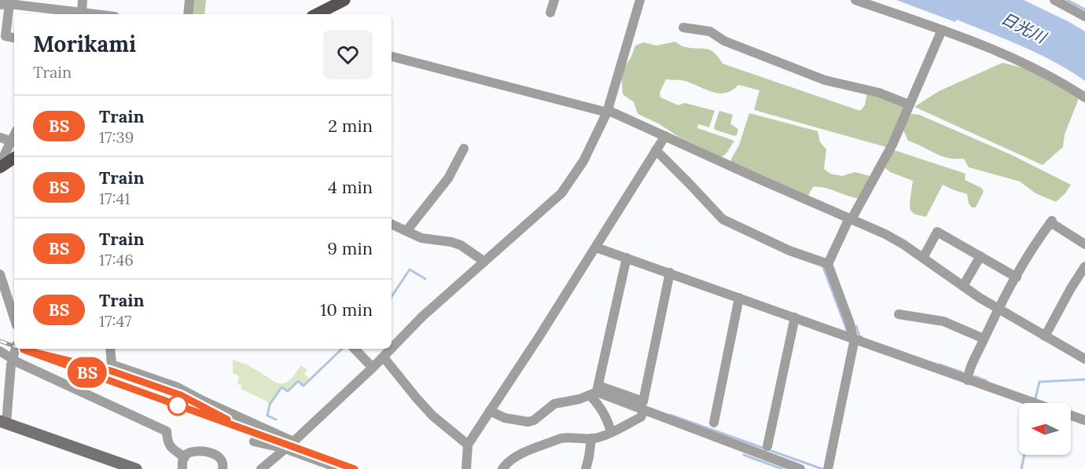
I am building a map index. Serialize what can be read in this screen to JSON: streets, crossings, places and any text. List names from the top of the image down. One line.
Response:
{"water":["日光川"],"north":"left","page":{"on_map":"BS","heading":["Morikami","Train"],"list":[{"mark":"BS","name":"Train","note":"17:39","value":"2 min"},{"mark":"BS","name":"Train","note":"17:41","value":"4 min"},{"mark":"BS","name":"Train","note":"17:46","value":"9 min"},{"mark":"BS","name":"Train","note":"17:47","value":"10 min"}]}}
